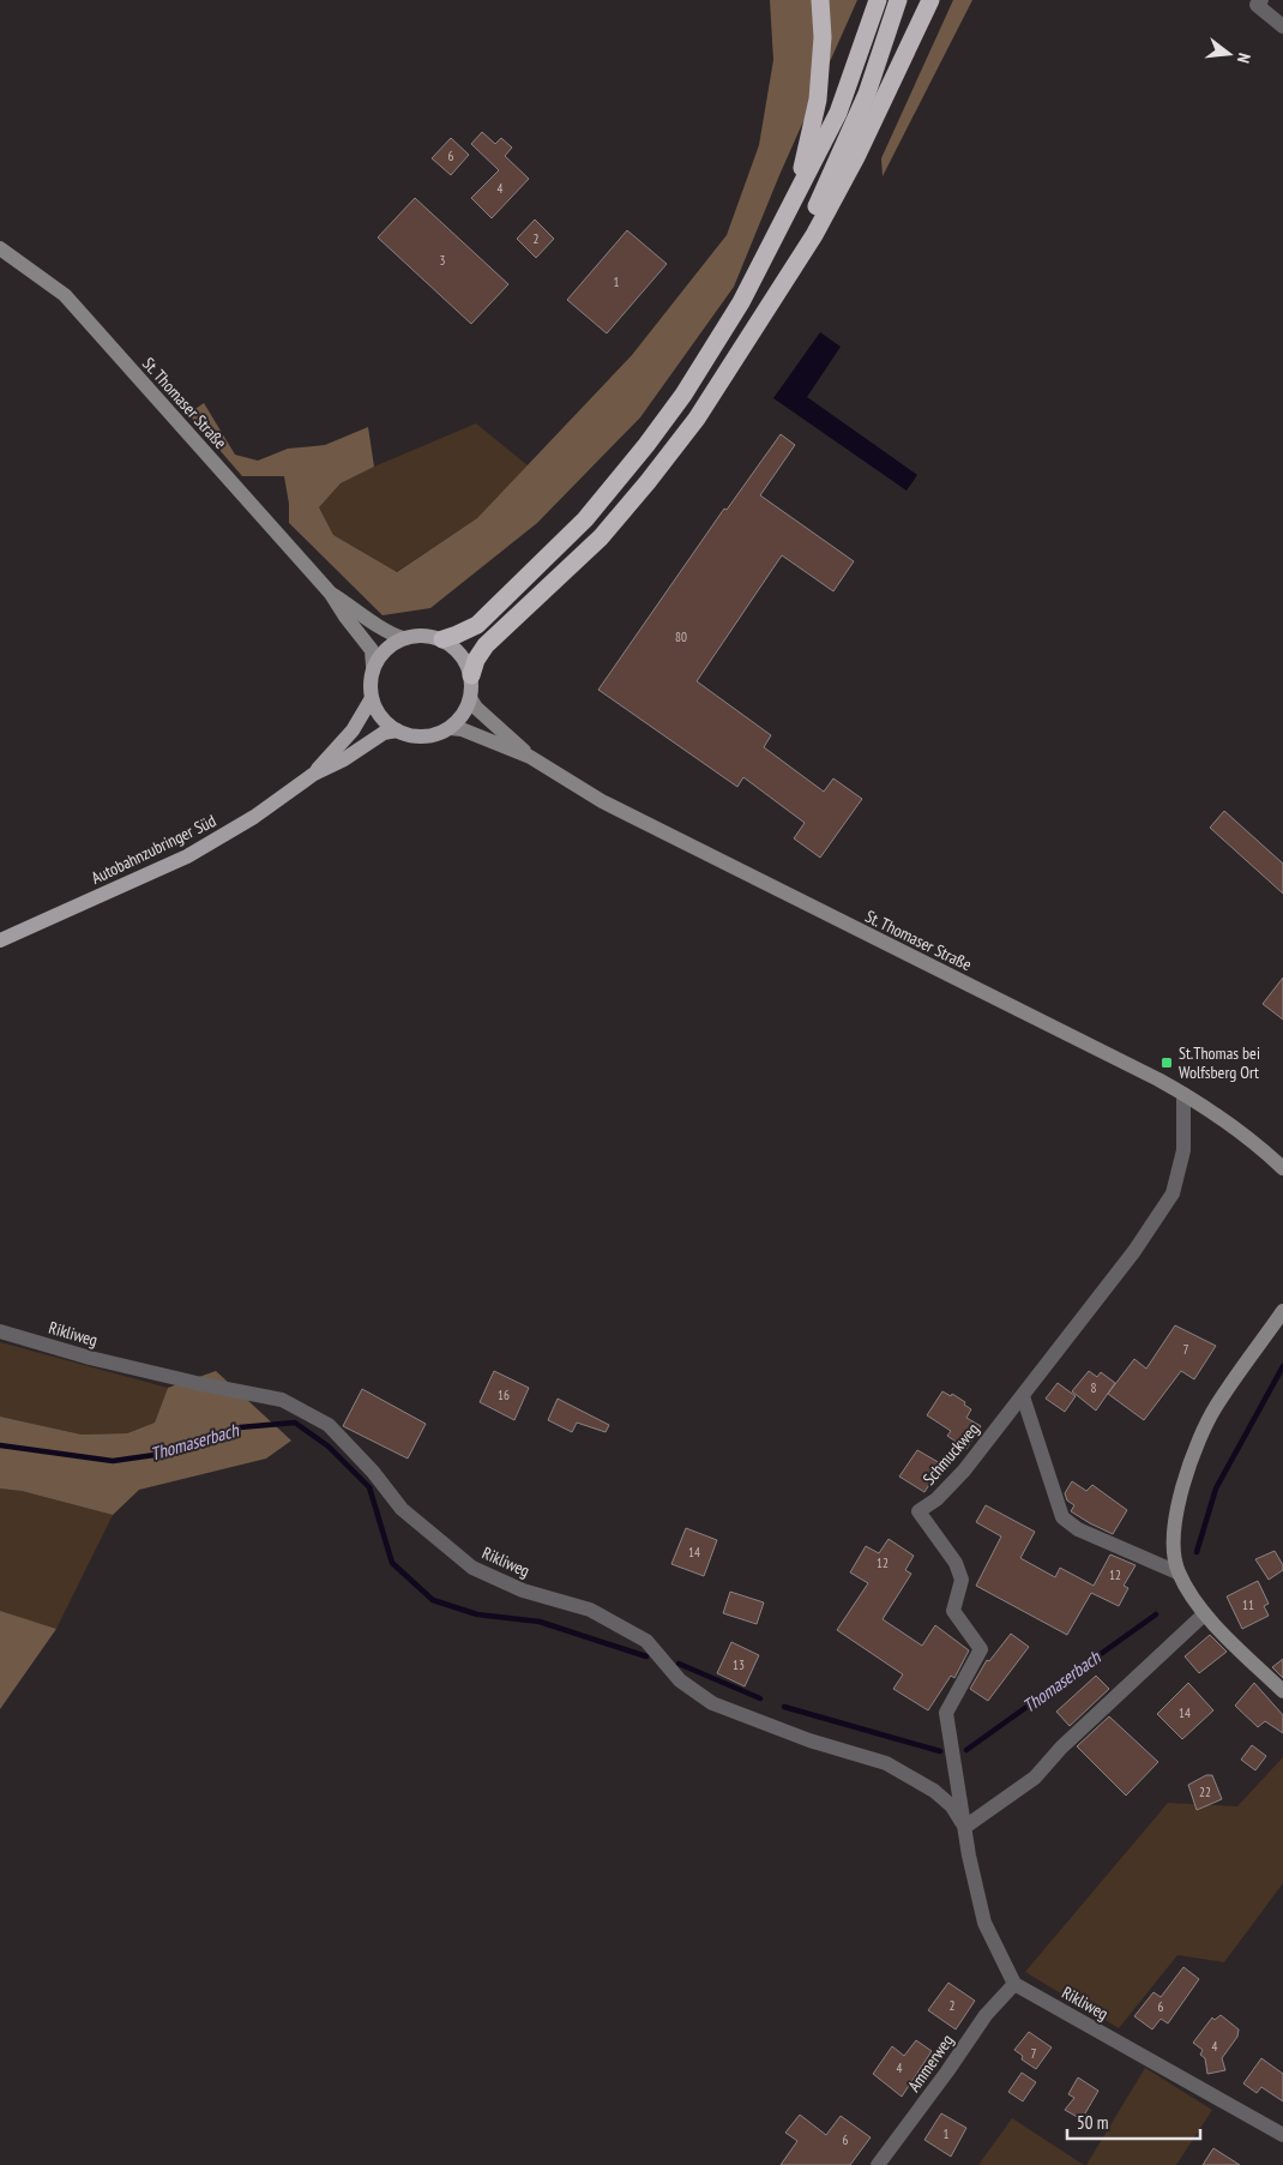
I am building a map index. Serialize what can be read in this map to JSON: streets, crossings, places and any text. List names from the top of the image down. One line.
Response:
{"streets":{"main road":["St. Thomaser Straße","Autobahnzubringer Süd"],"street":["Rikliweg","Schmuckweg","Ammerweg"]},"crossings":[["St. Thomaser Straße","Autobahnzubringer Süd"],["St. Thomaser Straße","Schmuckweg"],["Rikliweg","Schmuckweg"],["Rikliweg","Ammerweg"]],"water":["Thomaserbach"],"places":{"transit":["St.Thomas bei Wolfsberg Ort"]},"house_numbers":["6","4","2","3","1","80","7","8","16","14","12","12","11","13","14","22","2","6","4","7","4","1","6"],"scale_bar":"50 m","north":"right"}
